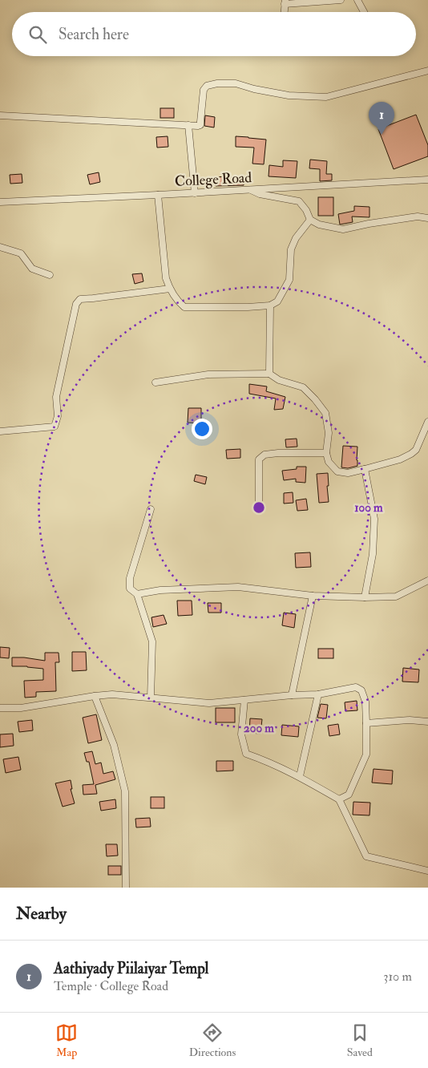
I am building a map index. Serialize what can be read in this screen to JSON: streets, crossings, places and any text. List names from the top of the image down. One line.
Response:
{"streets":{"street":["College Road"]},"page":{"search":"Search here","pins":"1","heading":"Nearby","list":[{"mark":"1","name":"Aathiyady Piilaiyar Templ","note":"Temple · College Road","value":"310 m"}],"nav":["Map","Directions","Saved"]},"rings":["100 m","200 m"]}
